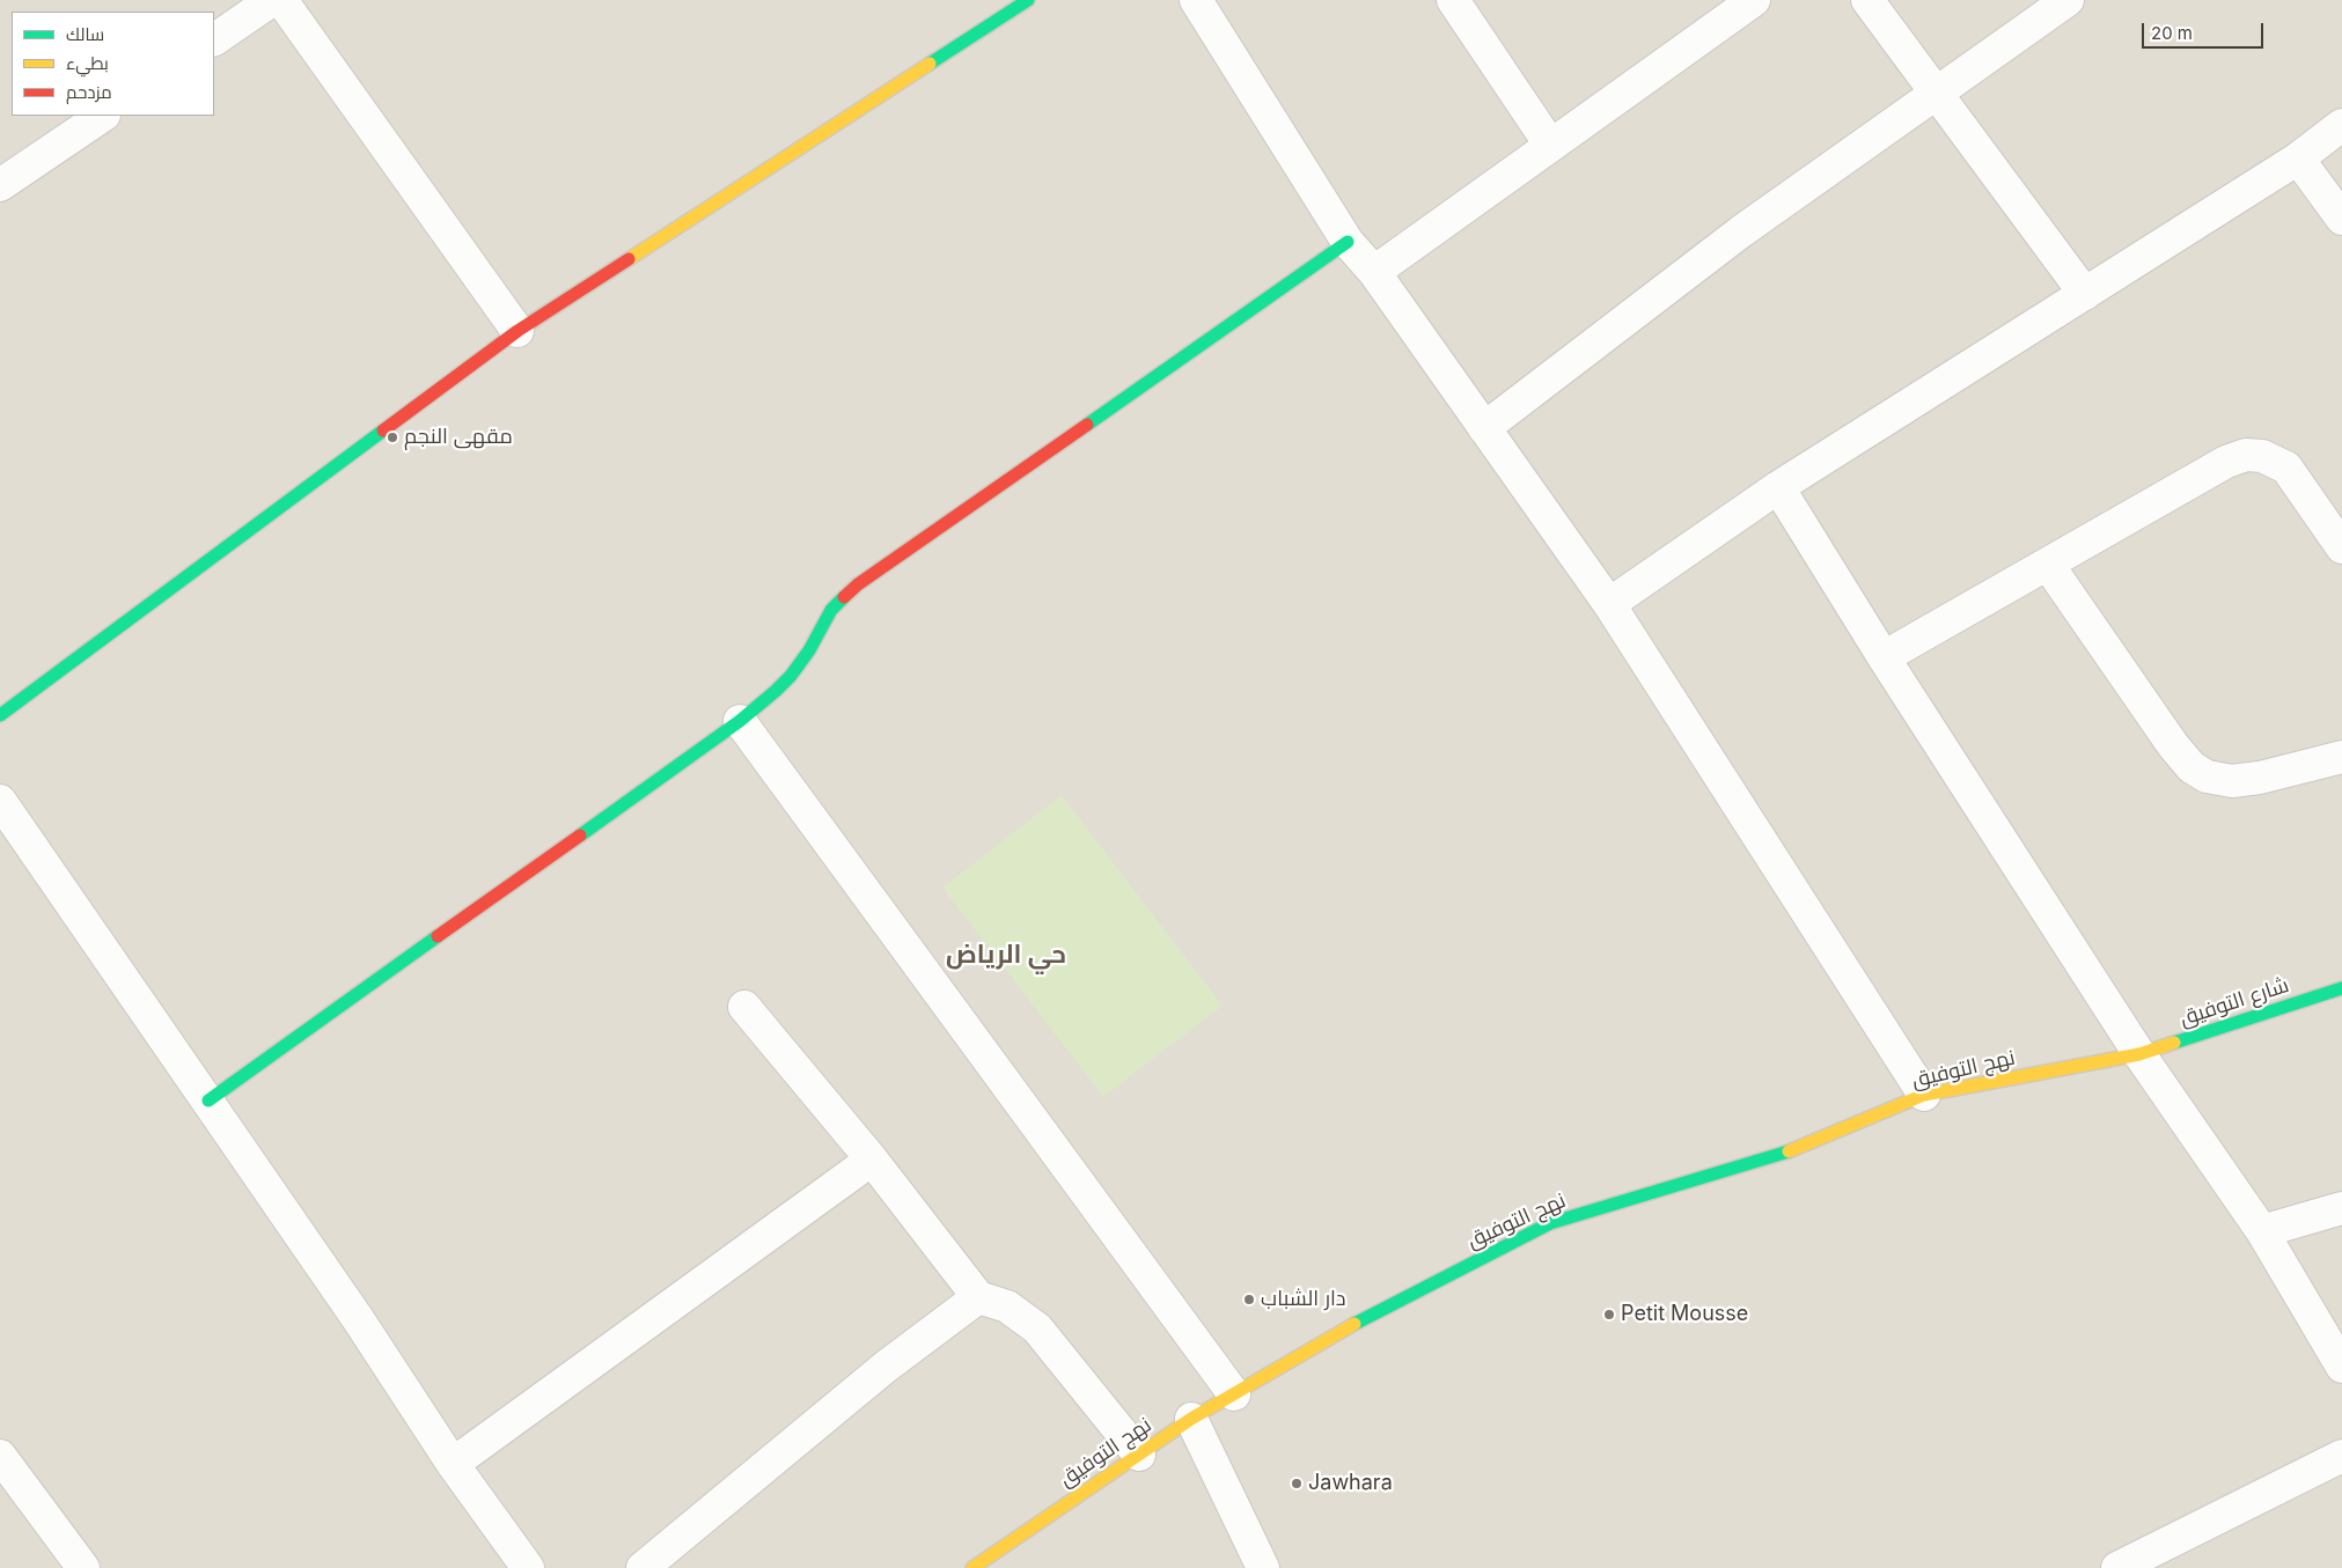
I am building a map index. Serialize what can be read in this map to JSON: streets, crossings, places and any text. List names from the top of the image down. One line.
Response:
{"streets":{"street":["شارع التوفيق","نهج التوفيق"]},"crossings":[["شارع التوفيق","نهج التوفيق"]],"districts":["حي الرياض"],"places":["مقهى النجم","دار الشباب","Petit Mousse","Jawhara"],"legend":["سالك","بطيء","مزدحم"],"scale_bar":"20 m"}
